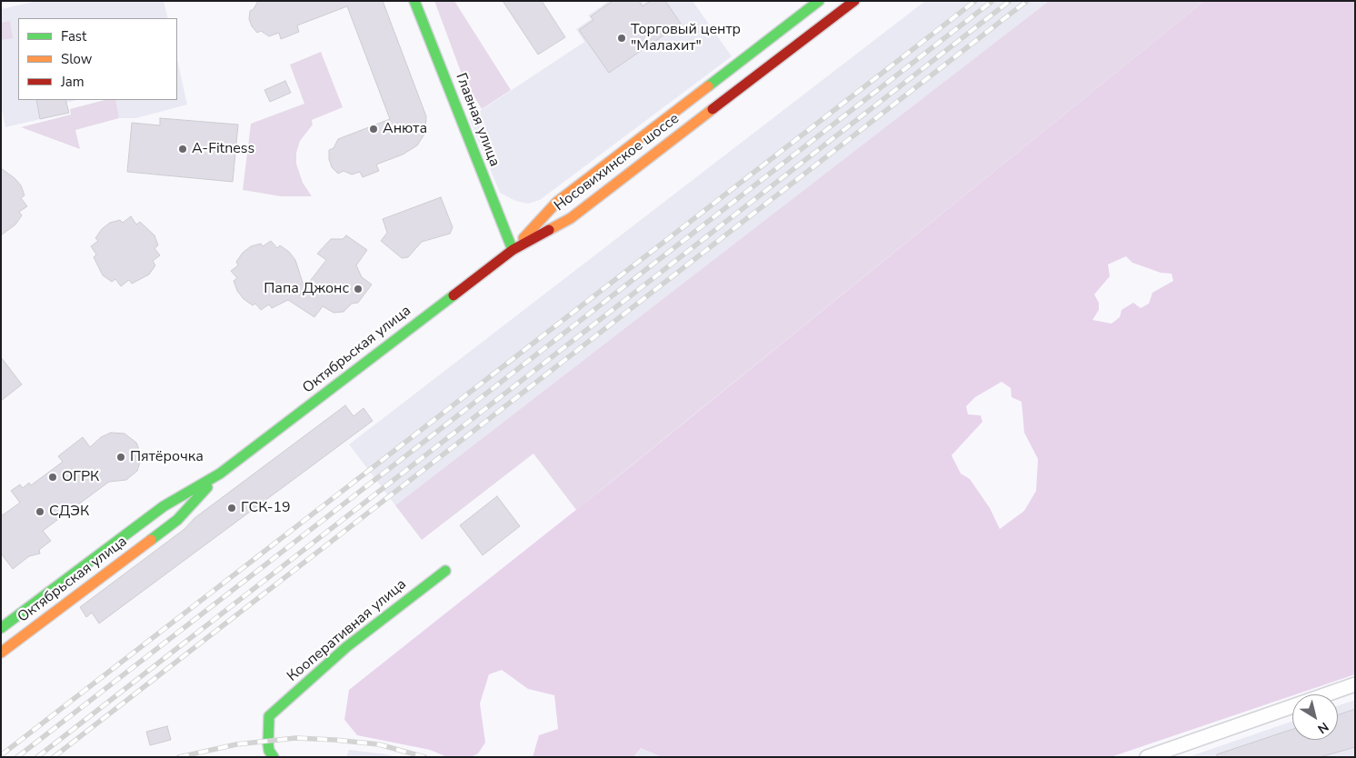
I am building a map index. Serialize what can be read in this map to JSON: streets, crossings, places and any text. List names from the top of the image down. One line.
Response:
{"streets":{"main road":["Главная улица","Носовихинское шоссе","Октябрьская улица","Кооперативная улица"]},"crossings":[["Главная улица","Носовихинское шоссе"],["Главная улица","Октябрьская улица"],["Носовихинское шоссе","Октябрьская улица"]],"places":["Торговый центр \"Малахит\"","Анюта","A-Fitness","Папа Джонс","Пятёрочка","ОГРК","ГСК-19","СДЭК"],"legend":["Fast","Slow","Jam"],"north":"bottom right"}
